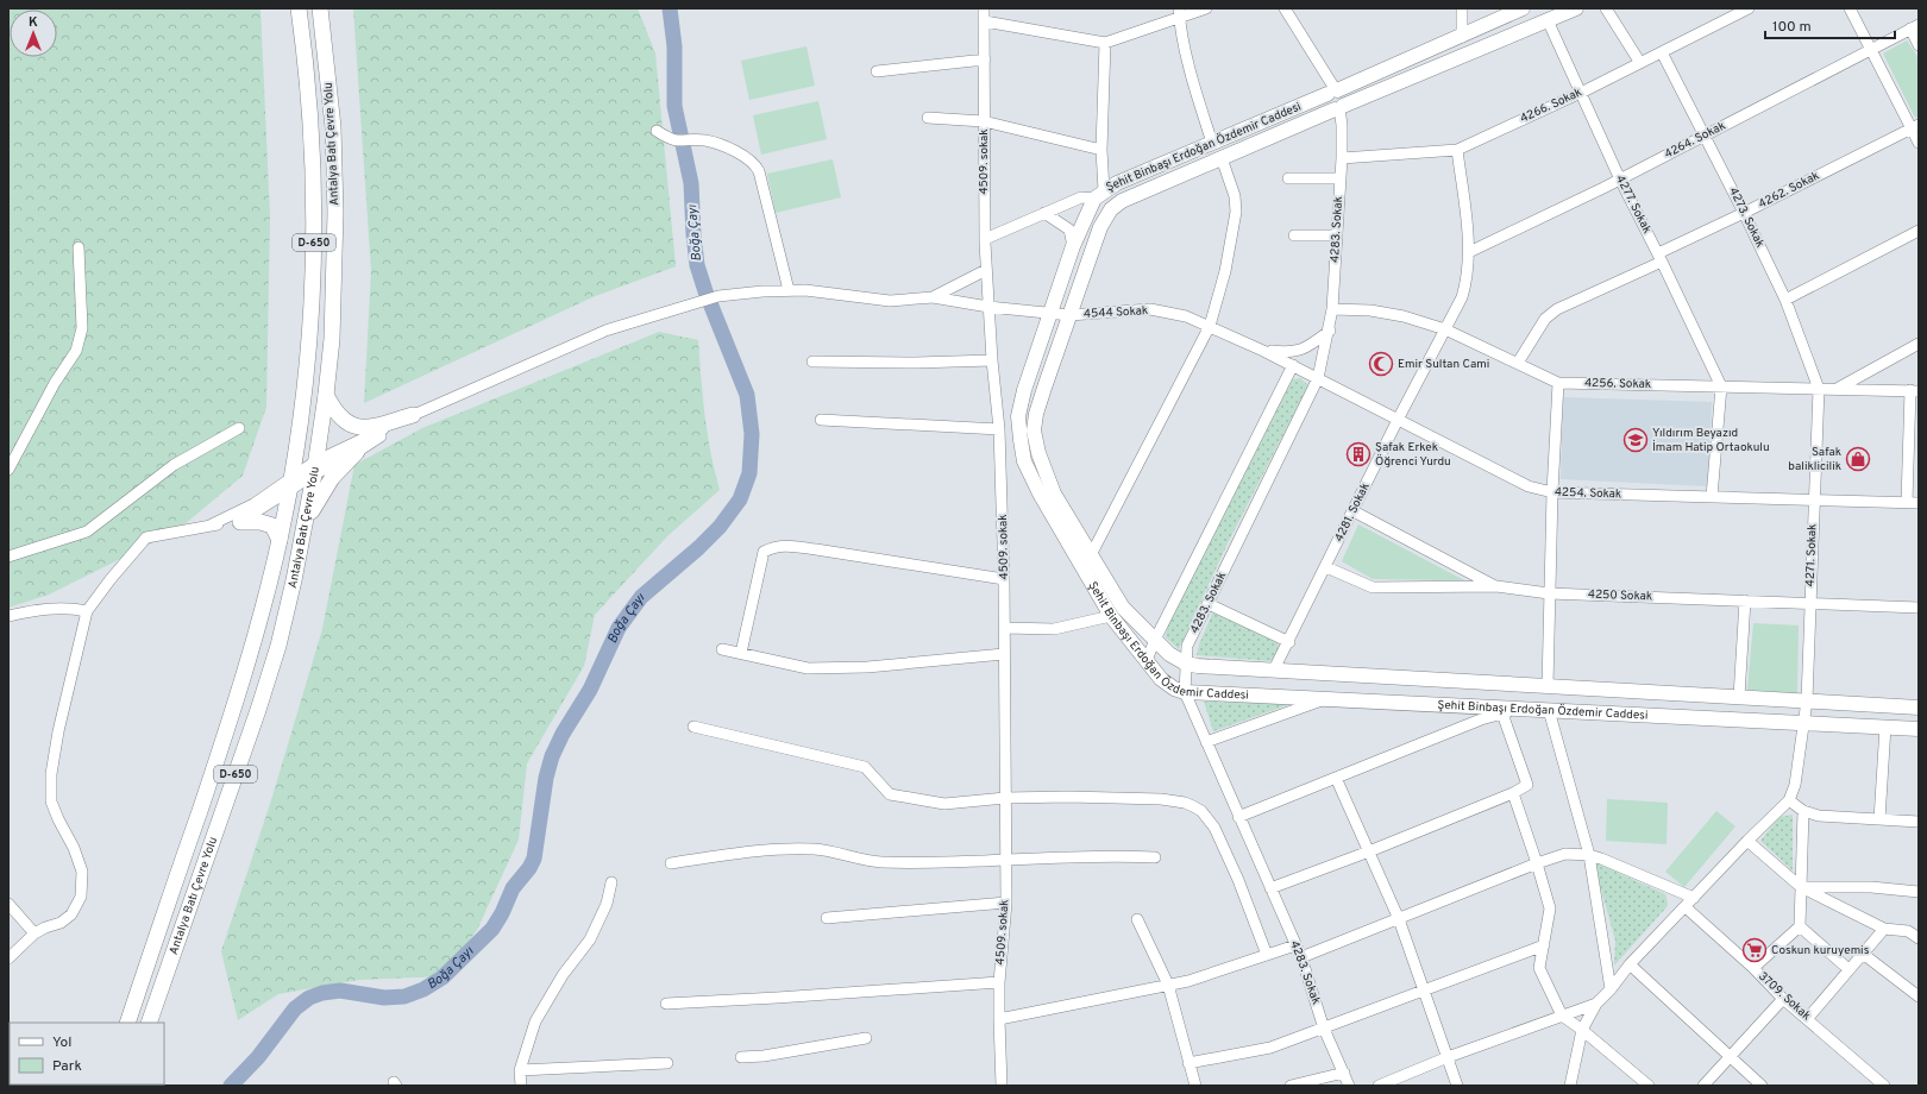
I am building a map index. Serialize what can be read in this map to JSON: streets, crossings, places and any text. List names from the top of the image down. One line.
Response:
{"streets":{"highway":["Antalya Batı Çevre Yolu","D-650"],"main road":["Şehit Binbaşı Erdoğan Özdemir Caddesi"],"street":["4266. Sokak","4264. Sokak","4509. sokak","4262. Sokak","4277. Sokak","4273. Sokak","4283. Sokak","4544 Sokak","4256. Sokak","4254. Sokak","4281. Sokak","4271. Sokak","4250 Sokak","3709. Sokak"]},"crossings":[["4266. Sokak","4277. Sokak"],["4266. Sokak","4273. Sokak"],["4266. Sokak","4283. Sokak"],["4266. Sokak","4281. Sokak"],["4264. Sokak","4277. Sokak"],["4264. Sokak","4273. Sokak"],["4264. Sokak","4281. Sokak"],["Şehit Binbaşı Erdoğan Özdemir Caddesi","4277. Sokak"],["Şehit Binbaşı Erdoğan Özdemir Caddesi","4283. Sokak"],["Şehit Binbaşı Erdoğan Özdemir Caddesi","4544 Sokak"],["Şehit Binbaşı Erdoğan Özdemir Caddesi","4281. Sokak"],["Şehit Binbaşı Erdoğan Özdemir Caddesi","4271. Sokak"],["4509. sokak","4544 Sokak"],["4262. Sokak","4277. Sokak"],["4262. Sokak","4273. Sokak"],["4262. Sokak","4256. Sokak"],["4277. Sokak","4256. Sokak"],["4273. Sokak","4256. Sokak"],["4273. Sokak","4271. Sokak"],["4283. Sokak","4256. Sokak"],["4283. Sokak","4254. Sokak"],["4544 Sokak","4254. Sokak"],["4256. Sokak","4281. Sokak"],["4256. Sokak","4271. Sokak"],["4254. Sokak","4281. Sokak"],["4254. Sokak","4271. Sokak"],["4281. Sokak","4250 Sokak"],["4271. Sokak","4250 Sokak"]],"water":["Boğa Çayı"],"places":{"mosque":["Emir Sultan Cami"],"school or university":["Yıldırım Beyazıd İmam Hatip Ortaokulu"],"building":["Şafak Erkek Öğrenci Yurdu"],"shop":["Safak baliklicilik"],"supermarket":["Coskun kuruyemis"]},"legend":["Yol","Park"],"scale_bar":"100 m","north":"top"}
